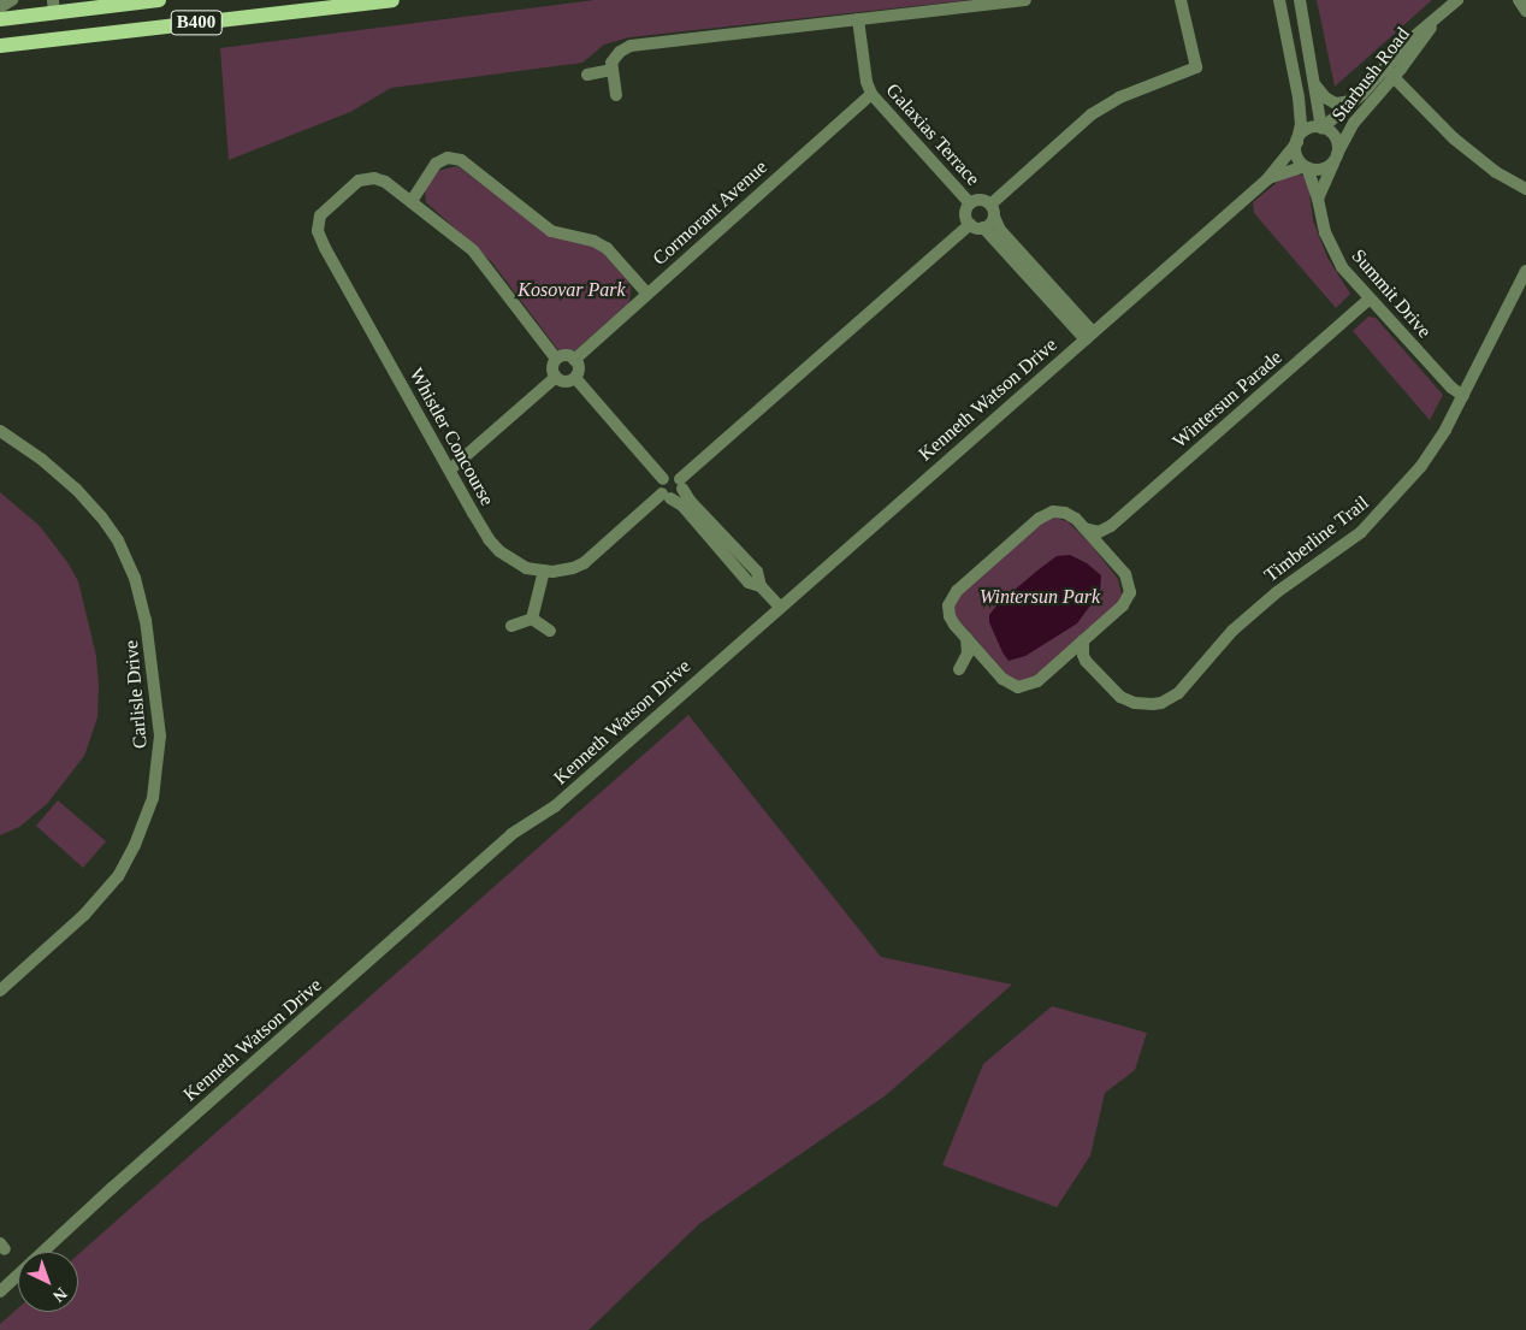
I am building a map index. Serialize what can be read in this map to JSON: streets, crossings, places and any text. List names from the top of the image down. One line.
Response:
{"streets":{"main road":["B400"],"street":["Starbush Road","Galaxias Terrace","Cormorant Avenue","Summit Drive","Kenneth Watson Drive","Wintersun Parade","Whistler Concourse","Timberline Trail","Carlisle Drive"]},"crossings":[["Starbush Road","Summit Drive"],["Starbush Road","Kenneth Watson Drive"],["Galaxias Terrace","Cormorant Avenue"],["Summit Drive","Kenneth Watson Drive"],["Summit Drive","Wintersun Parade"],["Summit Drive","Timberline Trail"]],"parks":["Kosovar Park","Wintersun Park"],"north":"bottom right"}
